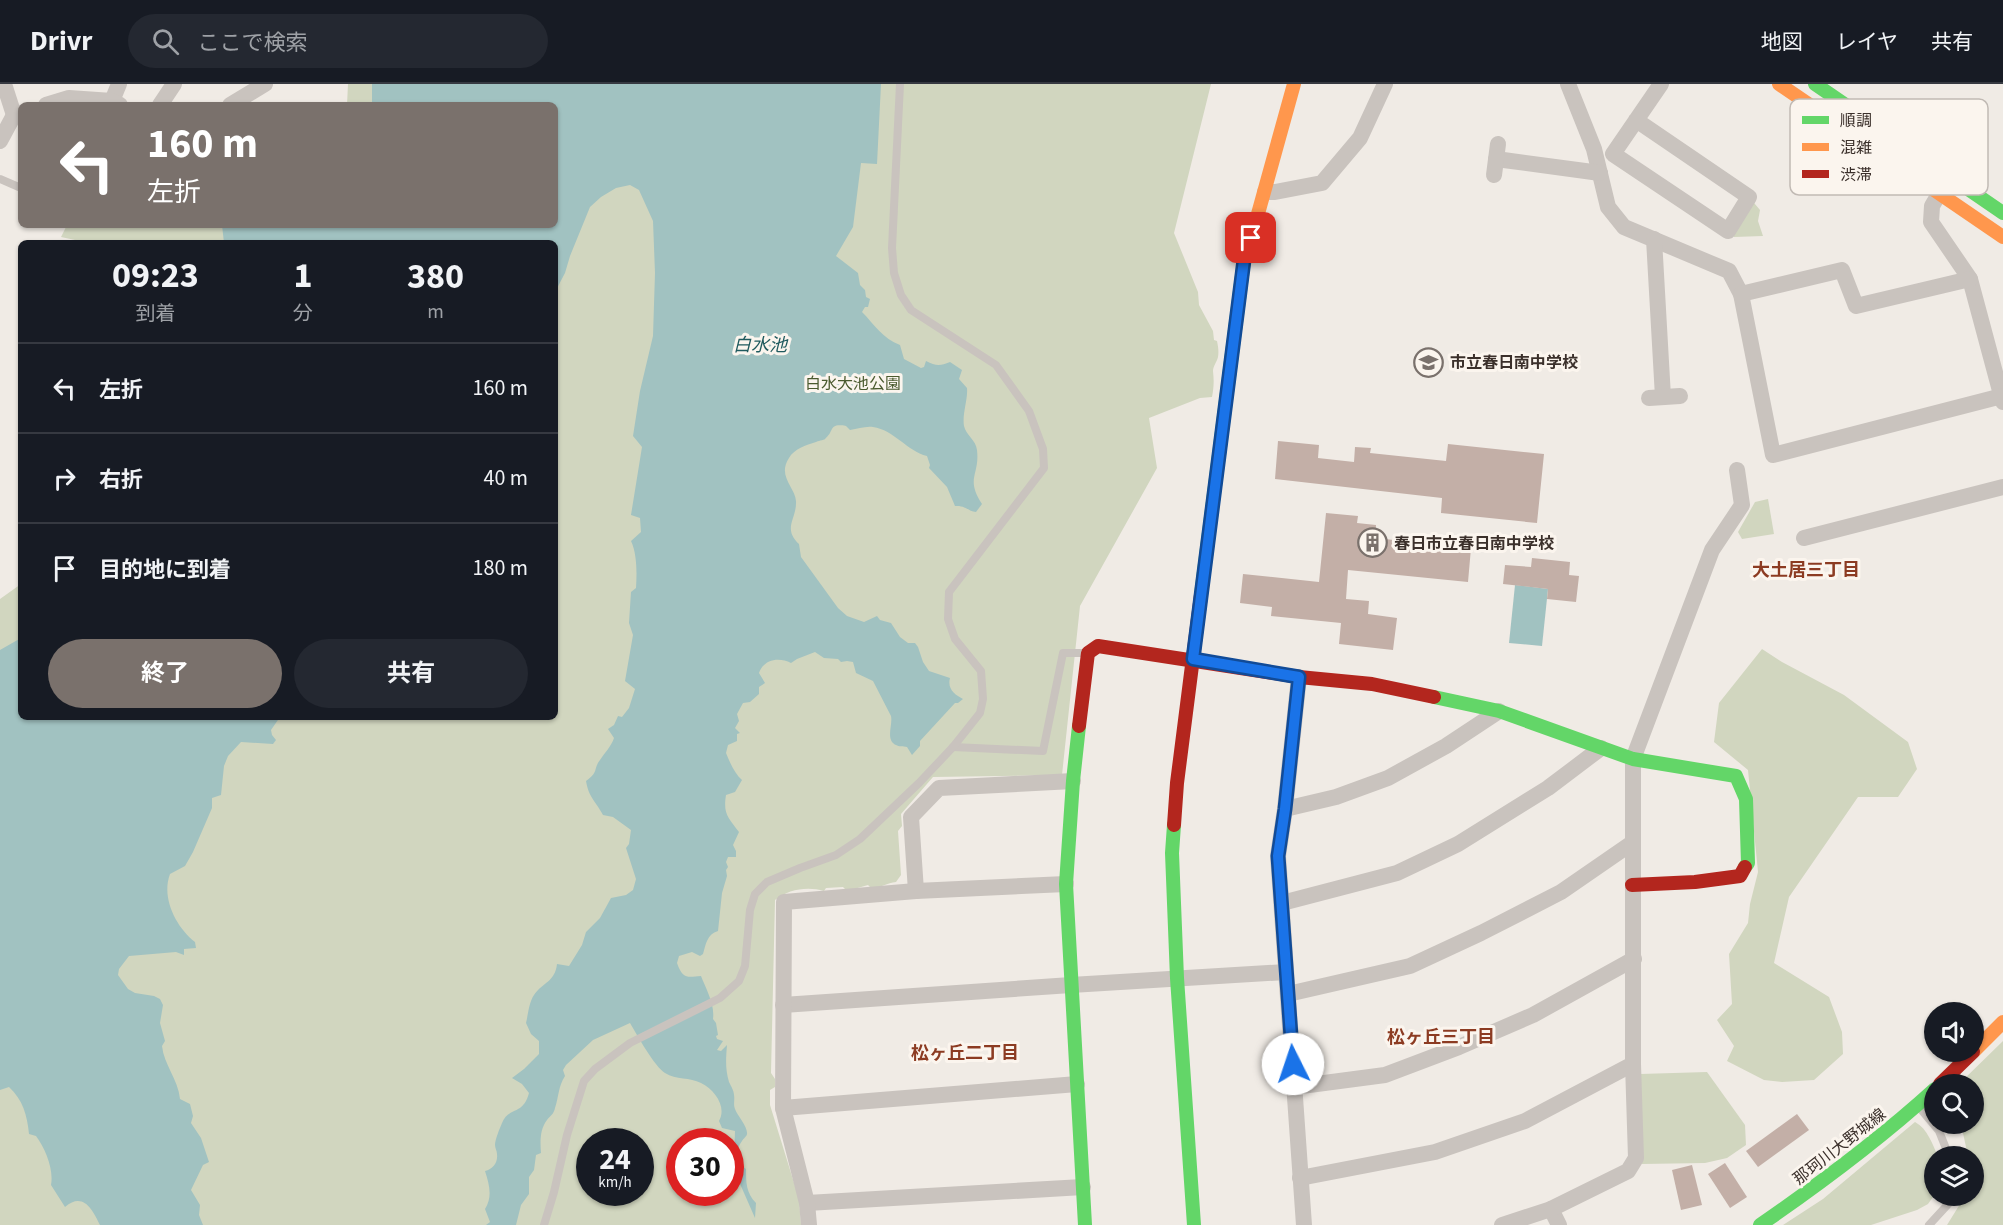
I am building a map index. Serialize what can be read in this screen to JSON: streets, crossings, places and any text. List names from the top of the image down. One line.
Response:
{"streets":{"street":["那珂川大野城線"]},"districts":["大土居三丁目","松ヶ丘三丁目","松ヶ丘二丁目"],"water":["白水池"],"parks":["白水大池公園"],"places":{"school or university":["市立春日南中学校"],"building":["春日市立春日南中学校"]},"legend":["順調","混雑","渋滞"],"page":{"header":"Drivr","search":"ここで検索","nav":["地図","レイヤ","共有"],"turn":["160 m","左折"],"eta":["09:23","到着","1","分","380","m"],"list":[{"name":"左折","value":"160 m"},{"name":"右折","value":"40 m"},{"name":"目的地に到着","value":"180 m"}],"buttons":["終了","共有"],"speed":"24 km/h","limit":"30"}}
